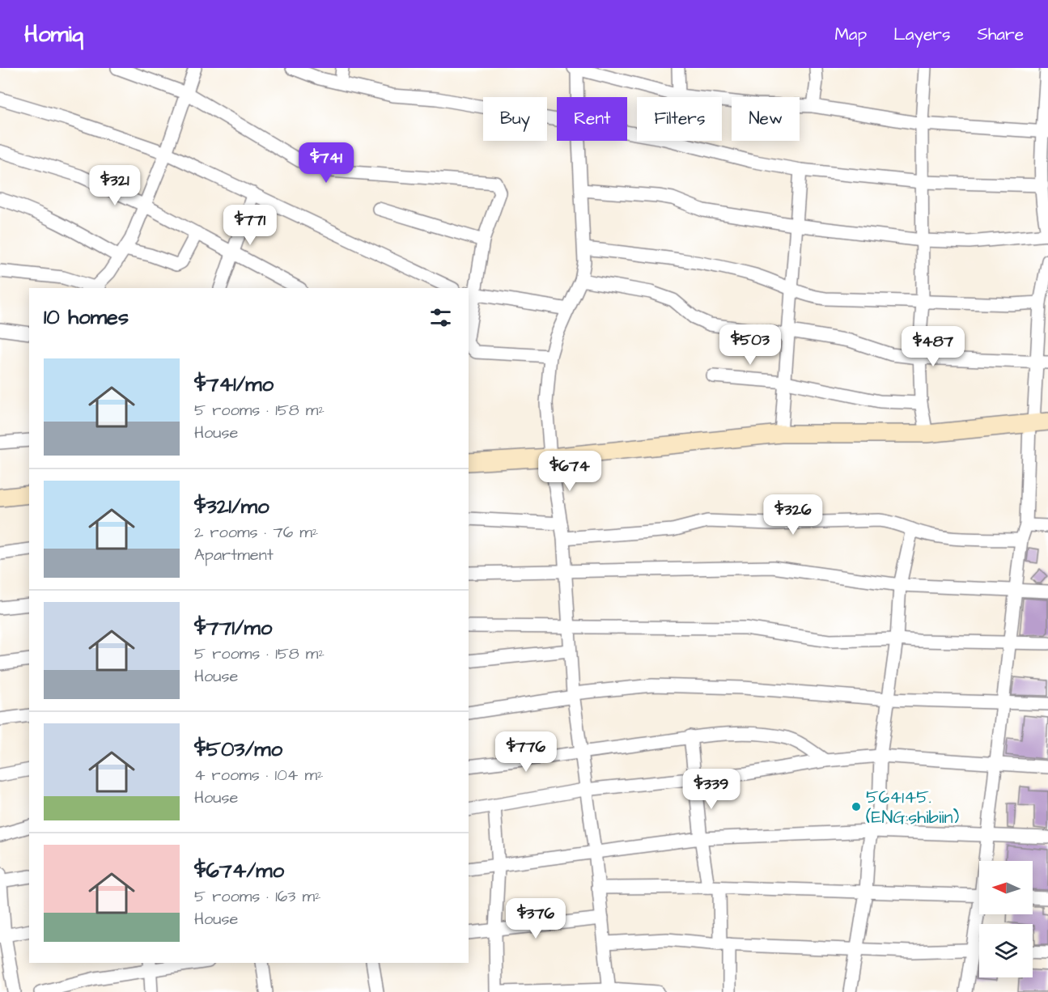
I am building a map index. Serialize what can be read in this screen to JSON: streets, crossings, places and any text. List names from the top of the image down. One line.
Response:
{"places":["564145. (ENG:shibiin)"],"north":"left","page":{"header":"Homiq","nav":["Map","Layers","Share"],"chip":["Buy","Rent","Filters","New"],"price":["$741","$321","$771","$503","$487","$674","$326","$776","$339","$376"],"heading":"10 homes","list":[{"name":"$741/mo","note":"5 rooms · 158 m² · House"},{"name":"$321/mo","note":"2 rooms · 76 m² · Apartment"},{"name":"$771/mo","note":"5 rooms · 158 m² · House"},{"name":"$503/mo","note":"4 rooms · 104 m² · House"},{"name":"$674/mo","note":"5 rooms · 163 m² · House"}]}}
